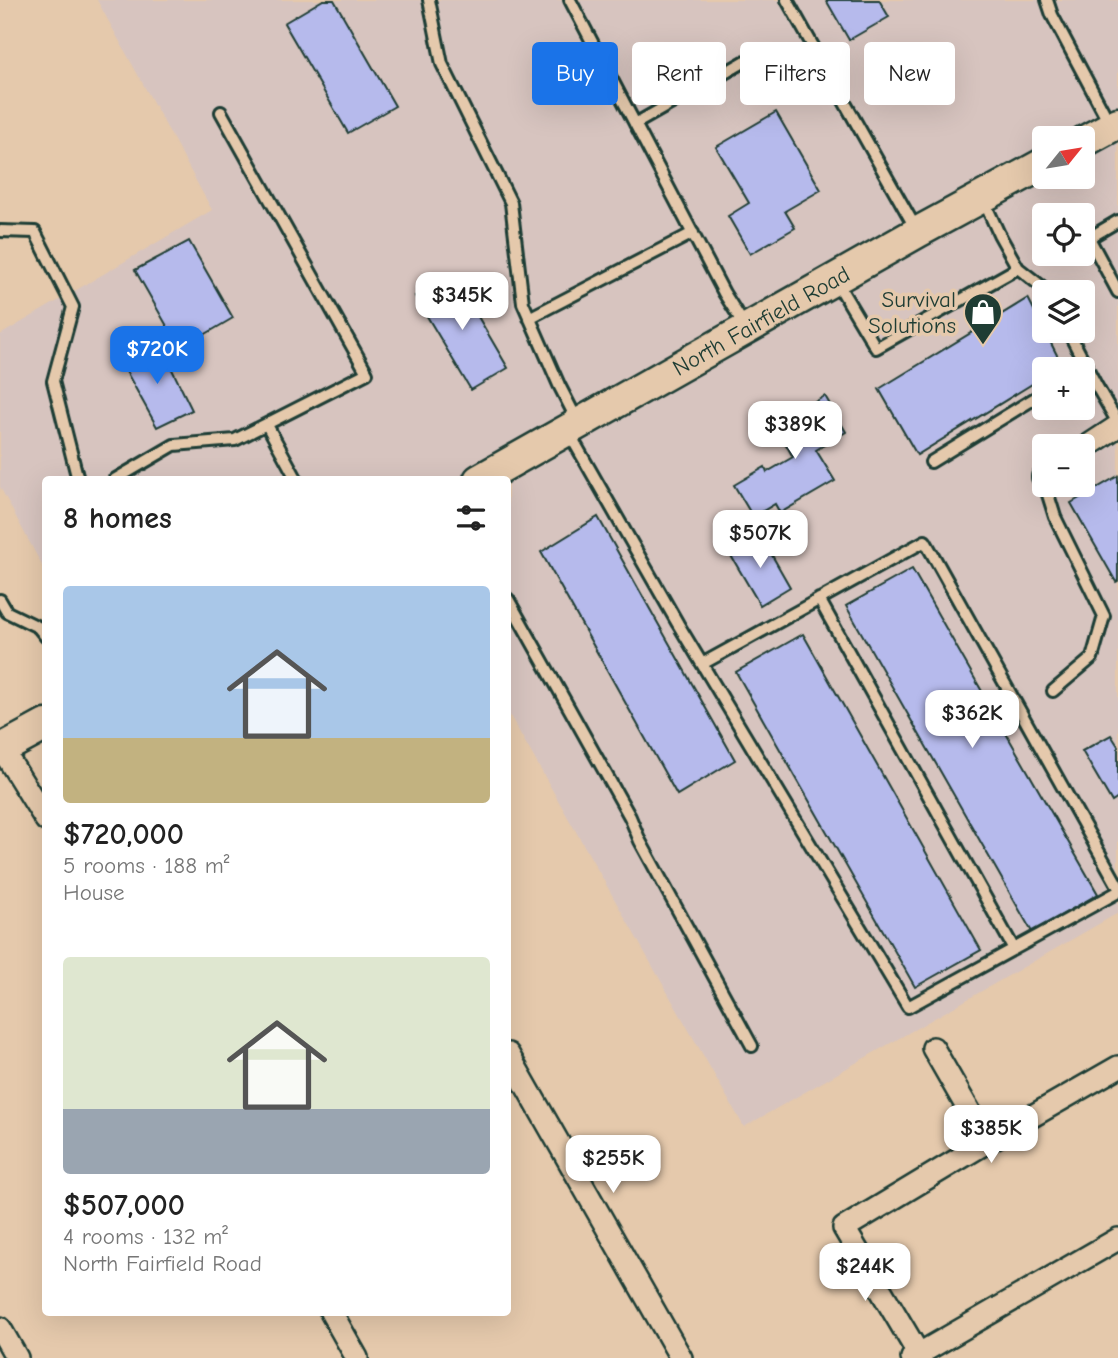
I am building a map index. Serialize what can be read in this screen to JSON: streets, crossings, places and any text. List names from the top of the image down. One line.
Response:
{"streets":{"main road":["North Fairfield Road"]},"places":{"shop":["Survival Solutions"]},"north":"top right","page":{"chip":["Buy","Rent","Filters","New"],"map_buttons":["+","−"],"price":["$345K","$720K","$389K","$507K","$362K","$385K","$255K","$244K"],"heading":"8 homes","list":[{"name":"$720,000","note":"5 rooms · 188 m² · House"},{"name":"$507,000","note":"4 rooms · 132 m² · North Fairfield Road"}]}}
